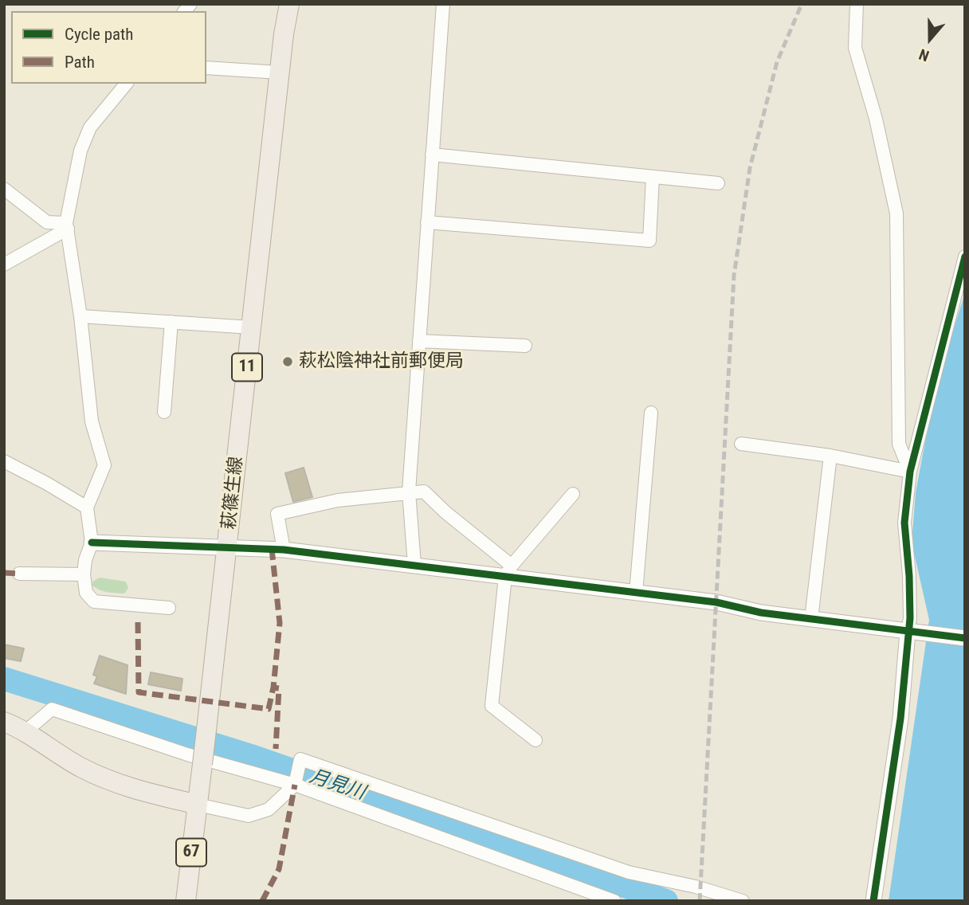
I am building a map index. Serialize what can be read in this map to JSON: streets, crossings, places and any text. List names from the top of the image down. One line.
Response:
{"streets":{"main road":["11","萩篠生線","67"]},"crossings":[["萩篠生線","67"]],"water":["月見川"],"places":["萩松陰神社前郵便局"],"legend":["Cycle path","Path"],"north":"bottom"}
